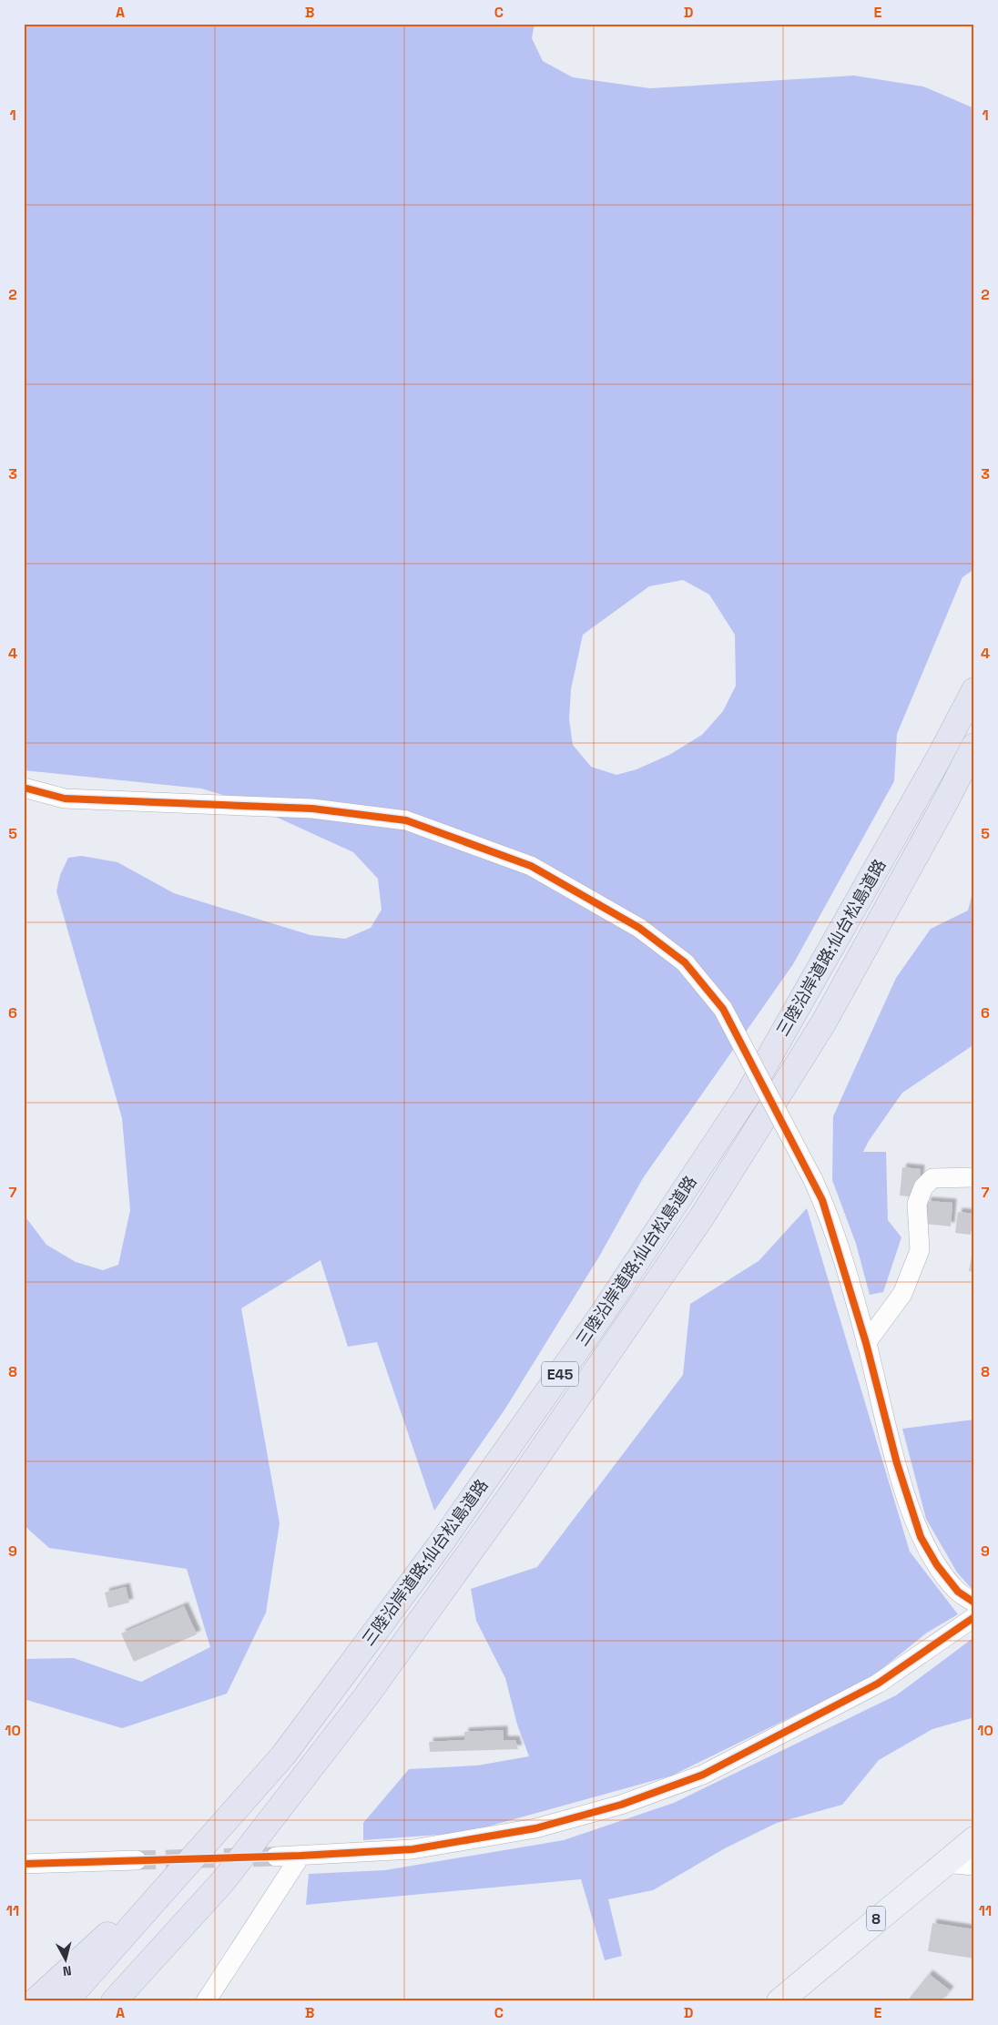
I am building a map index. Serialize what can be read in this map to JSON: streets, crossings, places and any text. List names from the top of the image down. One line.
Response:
{"streets":{"highway":["三陸沿岸道路;仙台松島道路","E45"],"main road":["8"]},"north":"bottom","grid":{"columns":["A","B","C","D","E"],"rows":["1","2","3","4","5","6","7","8","9","10","11"]}}
